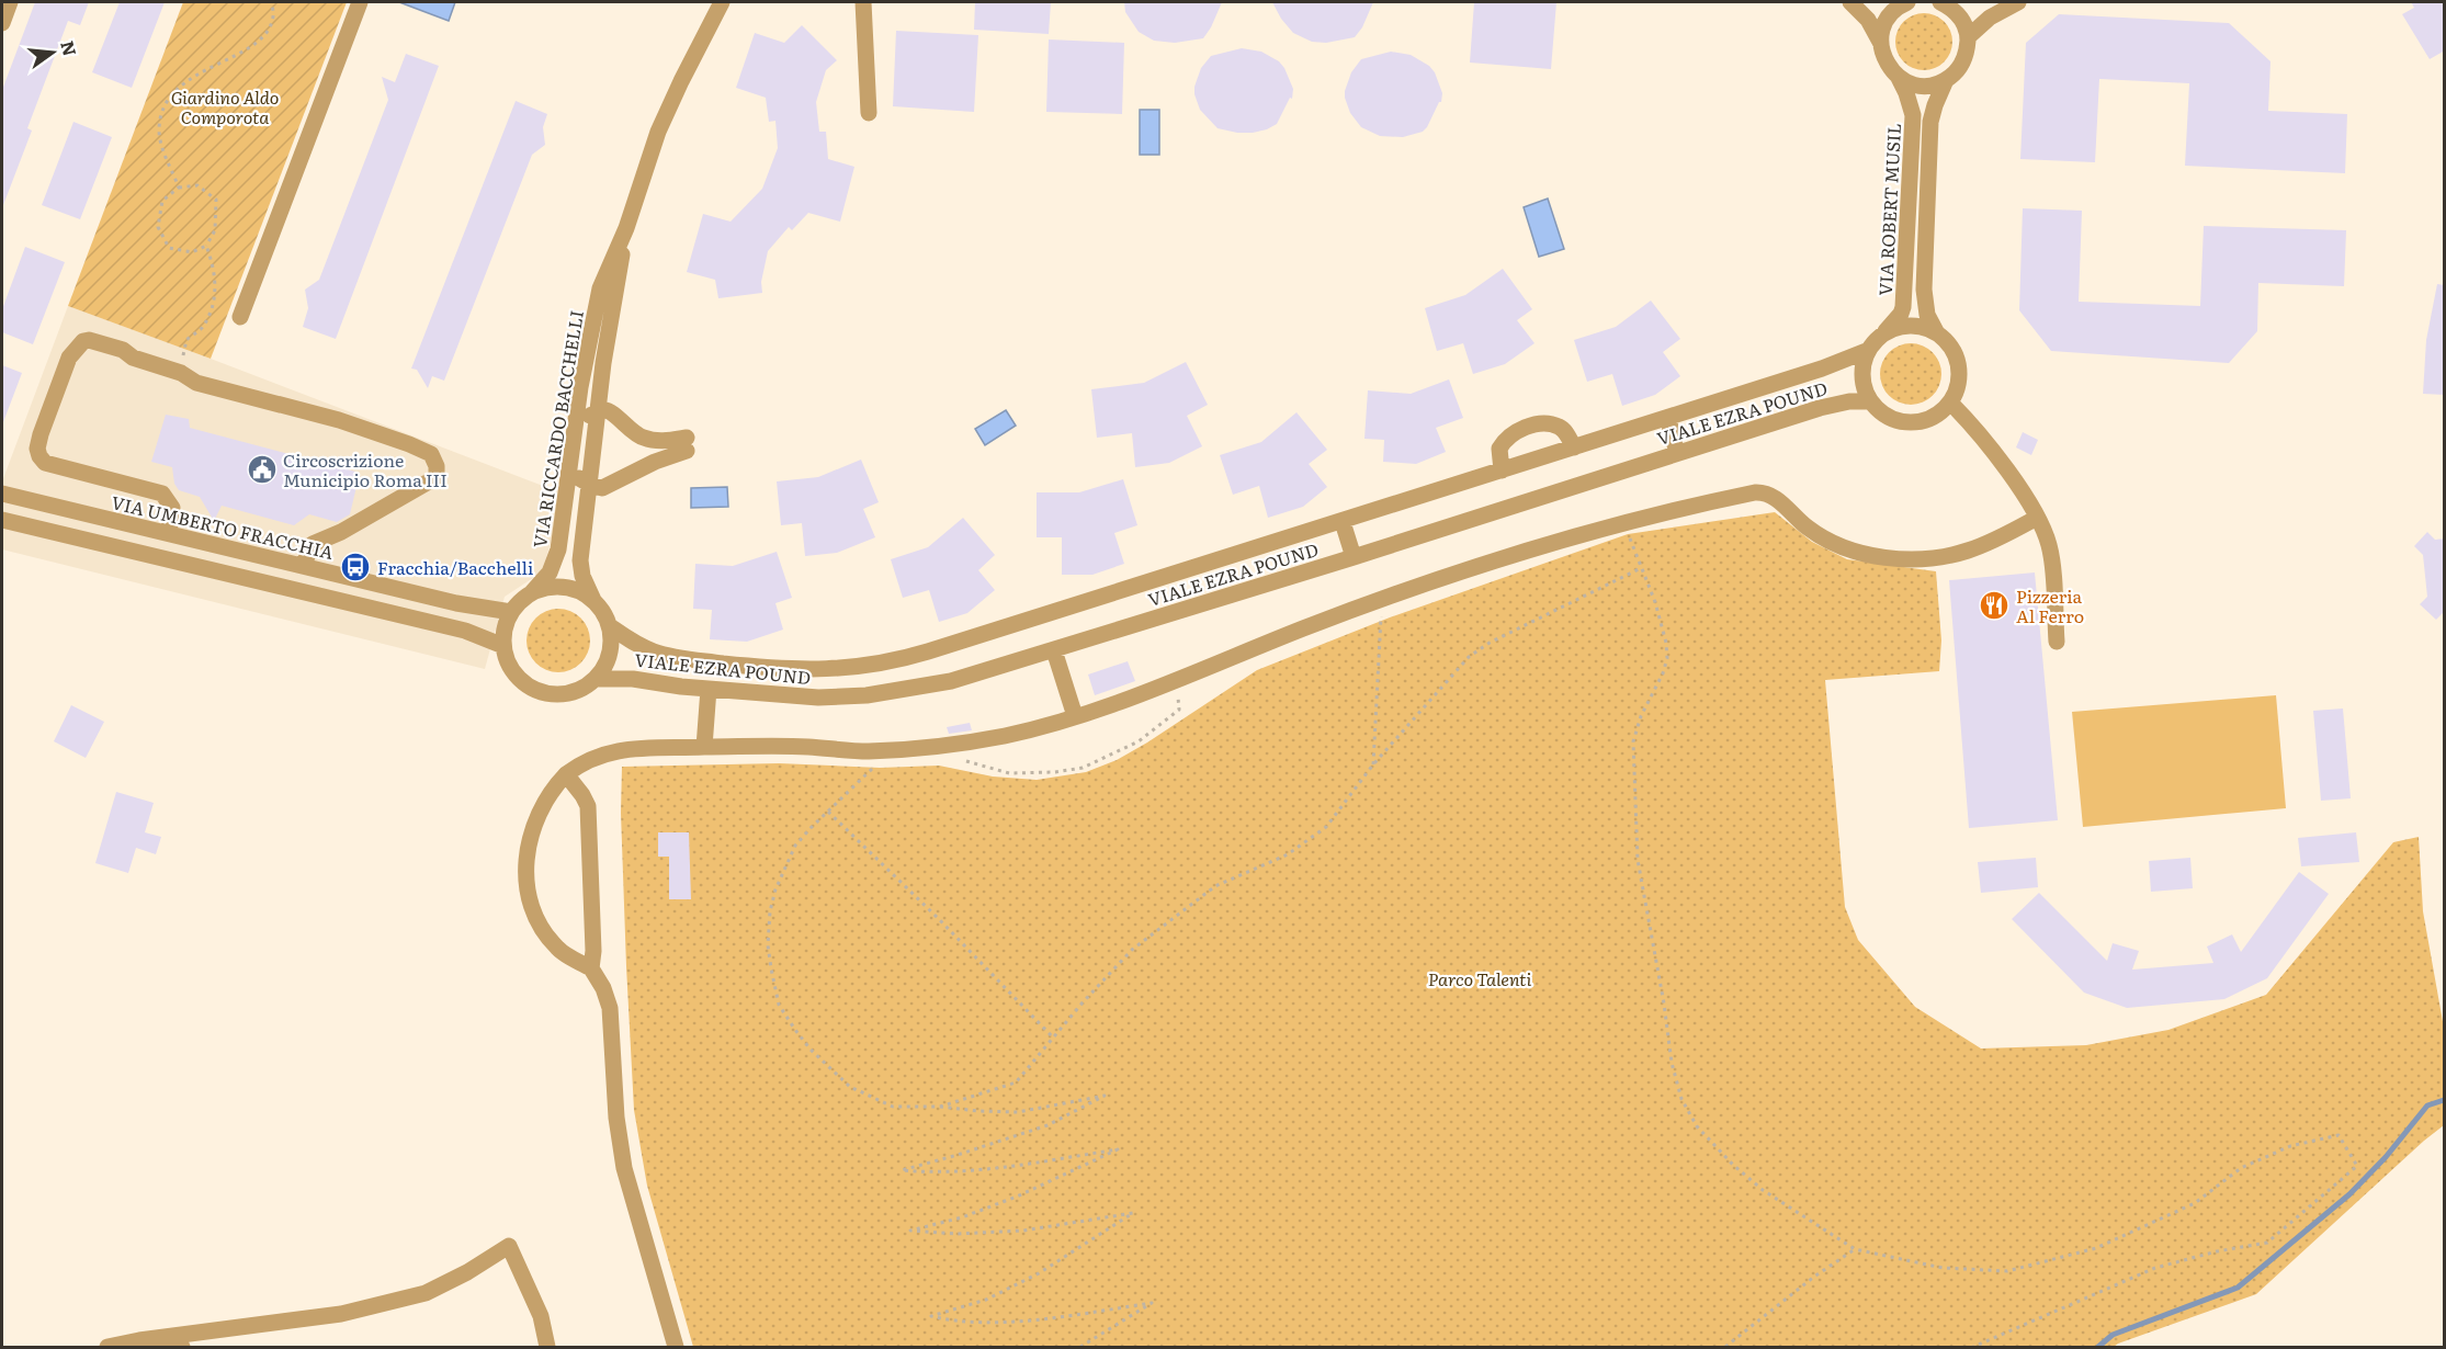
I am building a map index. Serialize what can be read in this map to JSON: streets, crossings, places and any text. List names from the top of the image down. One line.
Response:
{"streets":{"street":["VIA ROBERT MUSIL","VIALE EZRA POUND","VIA RICCARDO BACCHELLI","VIA UMBERTO FRACCHIA"]},"crossings":[["VIA ROBERT MUSIL","VIALE EZRA POUND"],["VIALE EZRA POUND","VIA RICCARDO BACCHELLI"],["VIALE EZRA POUND","VIA UMBERTO FRACCHIA"],["VIA RICCARDO BACCHELLI","VIA UMBERTO FRACCHIA"]],"parks":["Giardino Aldo Comporota","Parco Talenti"],"places":{"public building":["Circoscrizione Municipio Roma III"],"bus stop":["Fracchia/Bacchelli"],"restaurant":["Pizzeria Al Ferro"]},"north":"right"}
